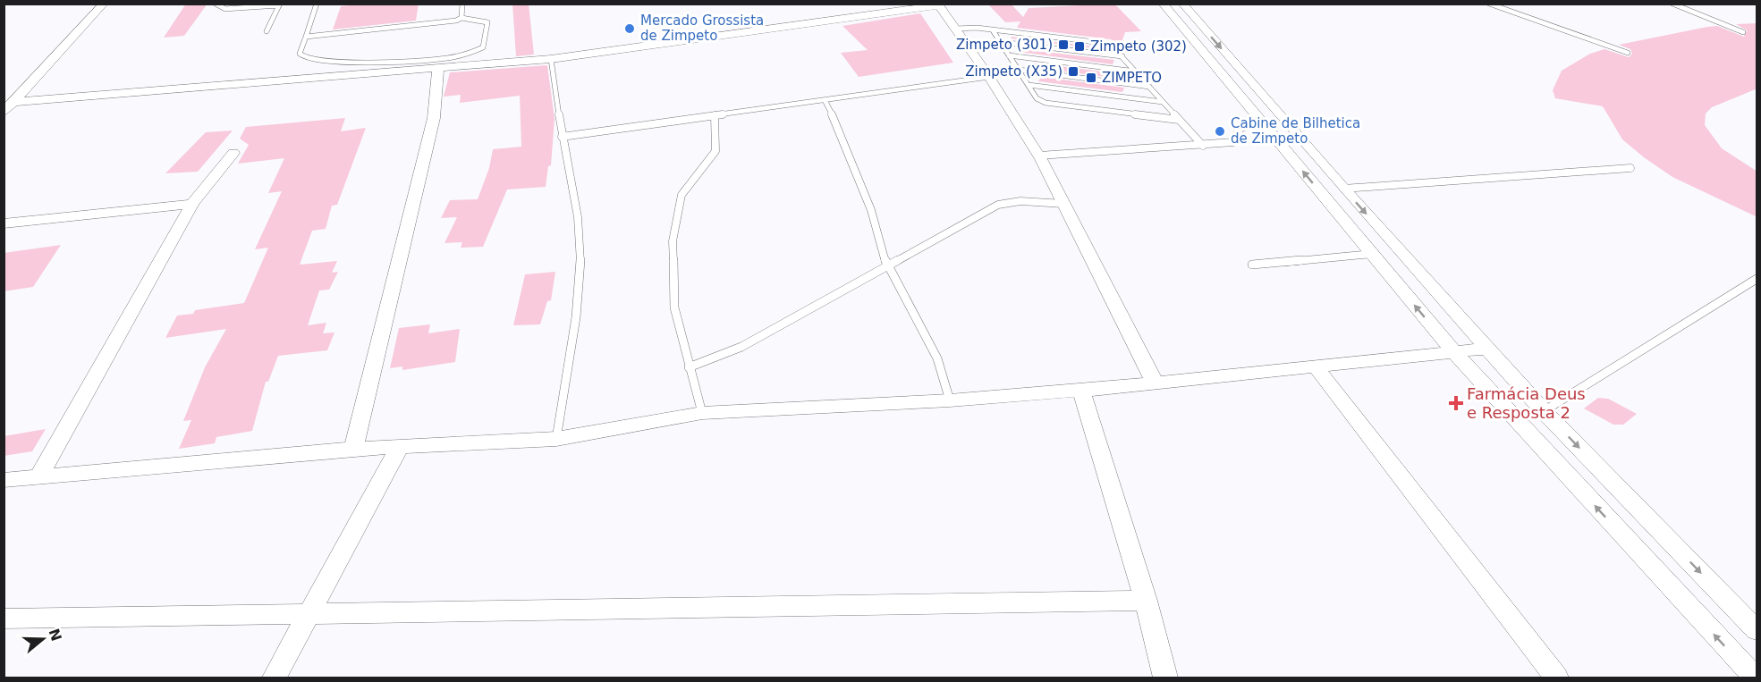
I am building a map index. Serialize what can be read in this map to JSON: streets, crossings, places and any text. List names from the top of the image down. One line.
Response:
{"places":{"other":["Mercado Grossista de Zimpeto","Cabine de Bilhetica de Zimpeto"],"transit":["Zimpeto (301)","Zimpeto (302)","Zimpeto (X35)","ZIMPETO"],"health":["Farmácia Deus e Resposta 2"]},"north":"right"}
